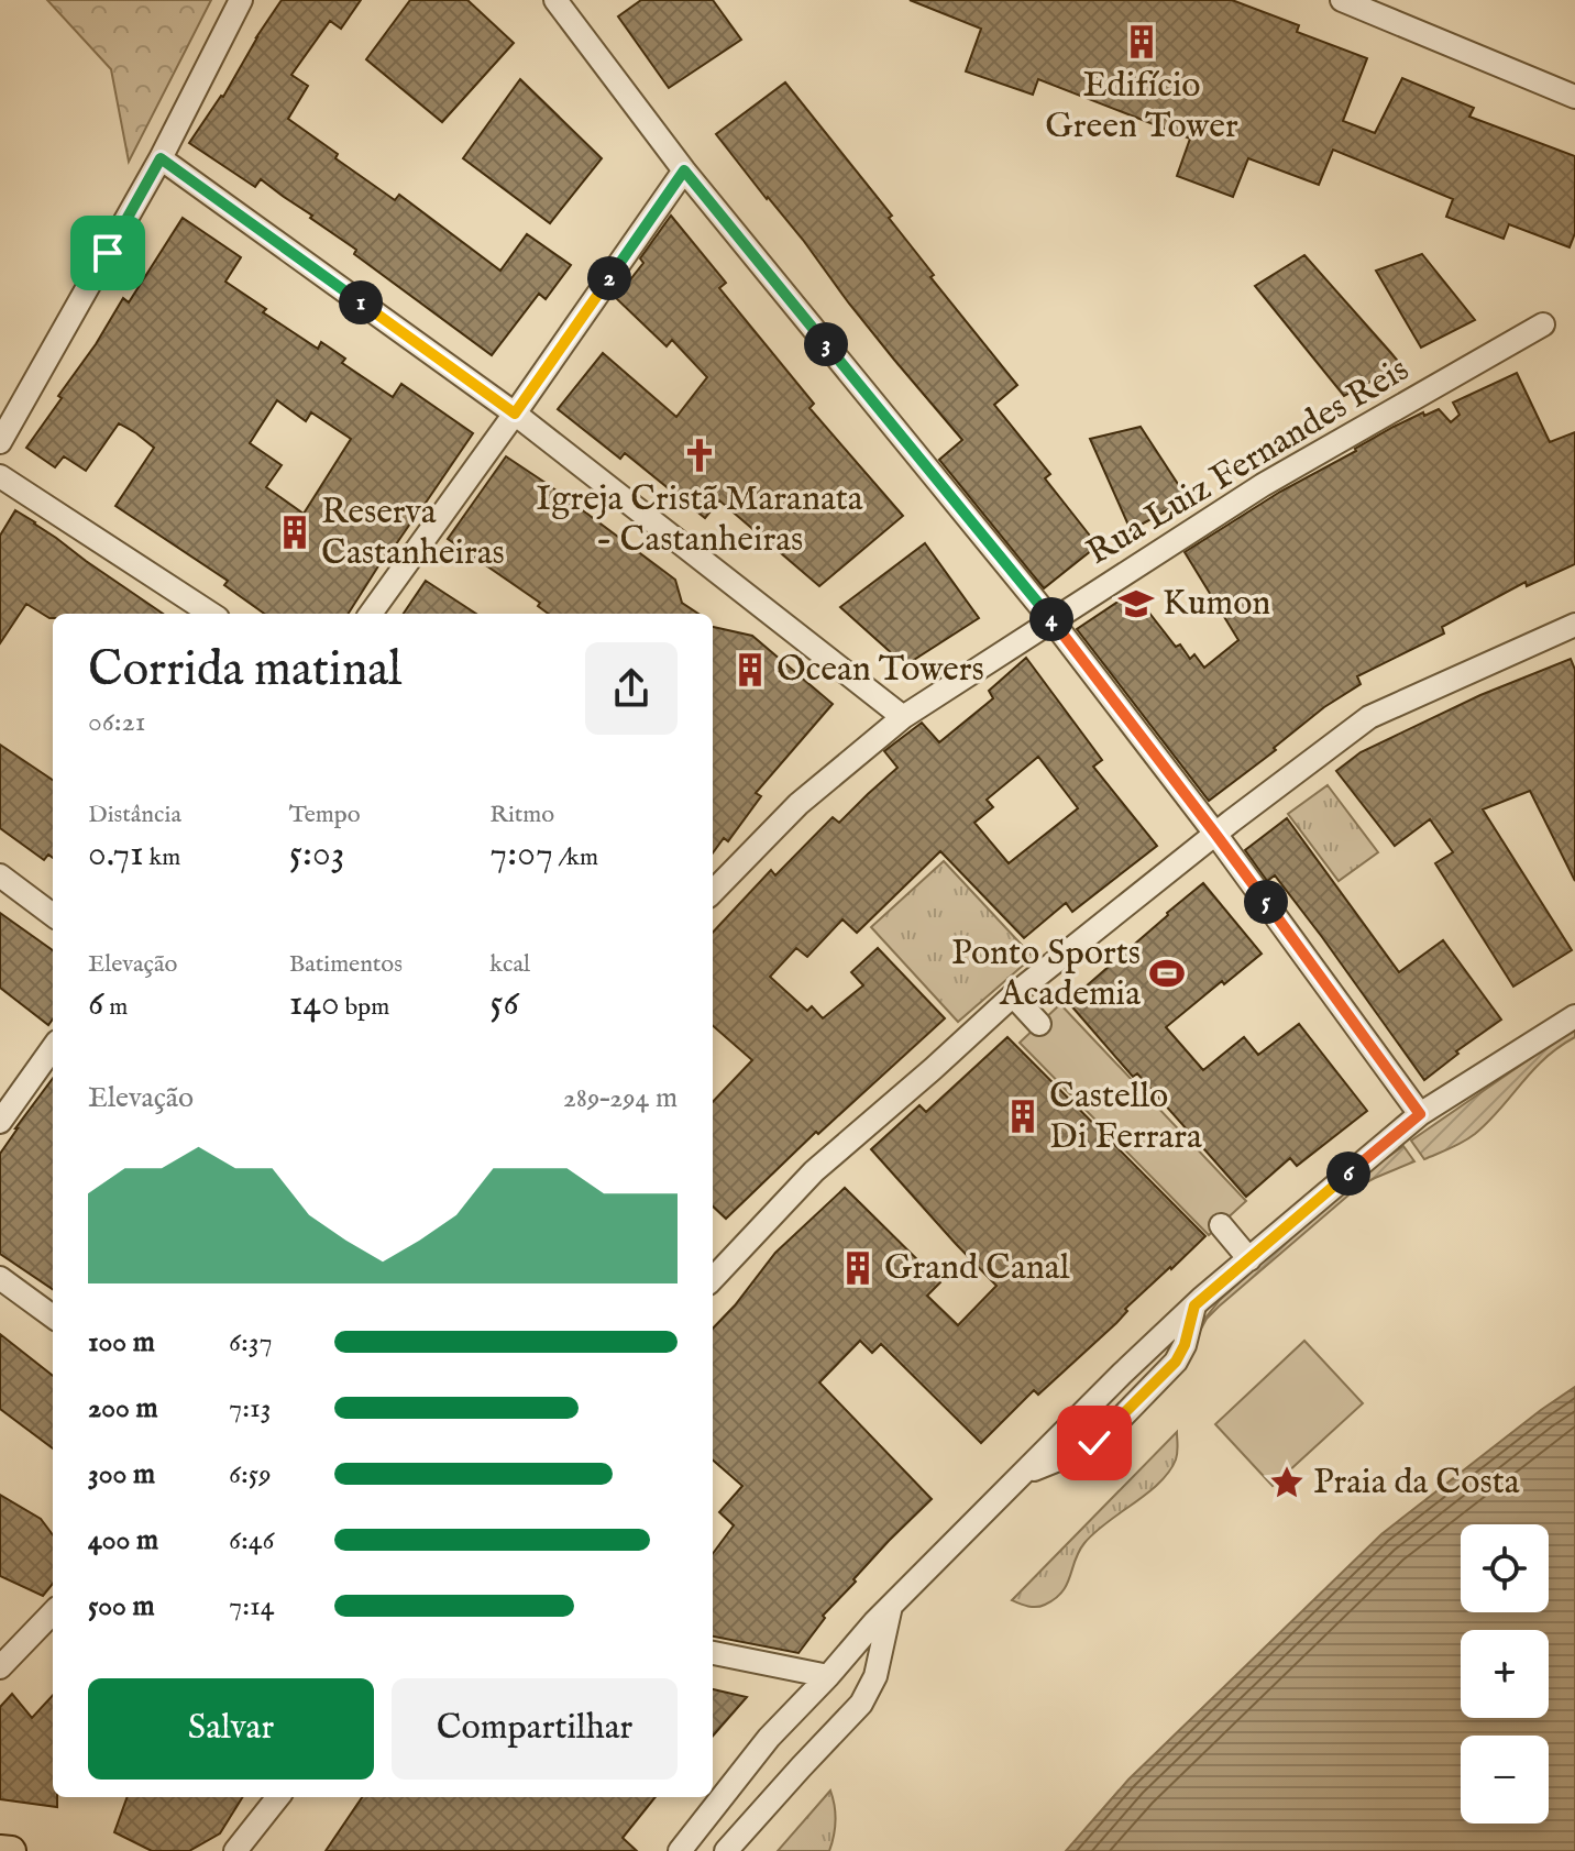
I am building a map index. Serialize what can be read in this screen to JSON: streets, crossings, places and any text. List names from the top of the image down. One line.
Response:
{"streets":{"street":["Rua Luiz Fernandes Reis"]},"places":{"building":["Edifício Green Tower","Reserva Castanheiras","Ocean Towers","Castello Di Ferrara","Grand Canal"],"church":["Igreja Cristã Maranata - Castanheiras"],"school or university":["Kumon"],"sports":["Ponto Sports Academia"],"place":["Praia da Costa"]},"page":{"pins":["2","1","3","4","5","6"],"heading":["Corrida matinal","06:21"],"stats":[["Distância","0.71 km"],["Tempo","5:03"],["Ritmo","7:07 /km"],["Elevação","6 m"],["Batimentos","140 bpm"],["kcal","56"]],"chart":["Elevação","289–294 m"],"list":[{"name":"100 m","note":"6:37"},{"name":"200 m","note":"7:13"},{"name":"300 m","note":"6:59"},{"name":"400 m","note":"6:46"},{"name":"500 m","note":"7:14"}],"map_buttons":["+","−"],"buttons":["Salvar","Compartilhar"]}}
